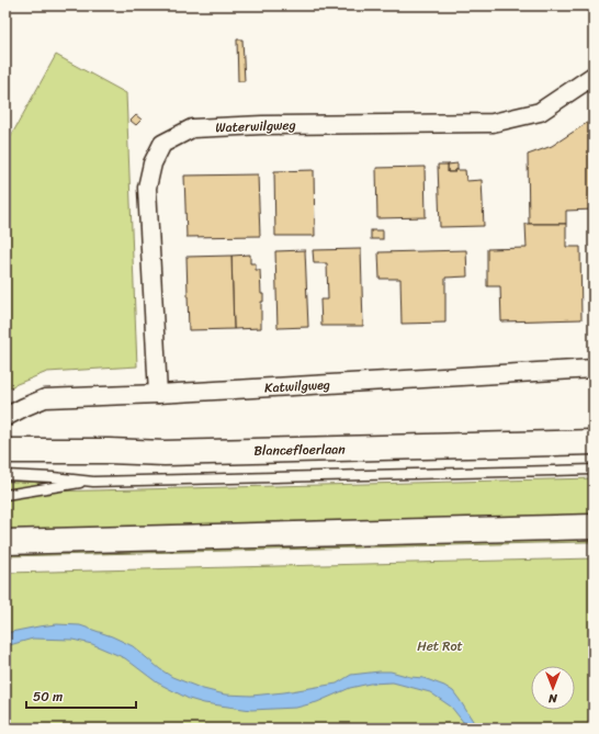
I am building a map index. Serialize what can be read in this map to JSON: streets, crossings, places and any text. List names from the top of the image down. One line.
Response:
{"streets":{"main road":["Blancefloerlaan"],"street":["Waterwilgweg","Katwilgweg"]},"crossings":[["Waterwilgweg","Katwilgweg"]],"parks":["Het Rot"],"scale_bar":"50 m","north":"bottom"}
